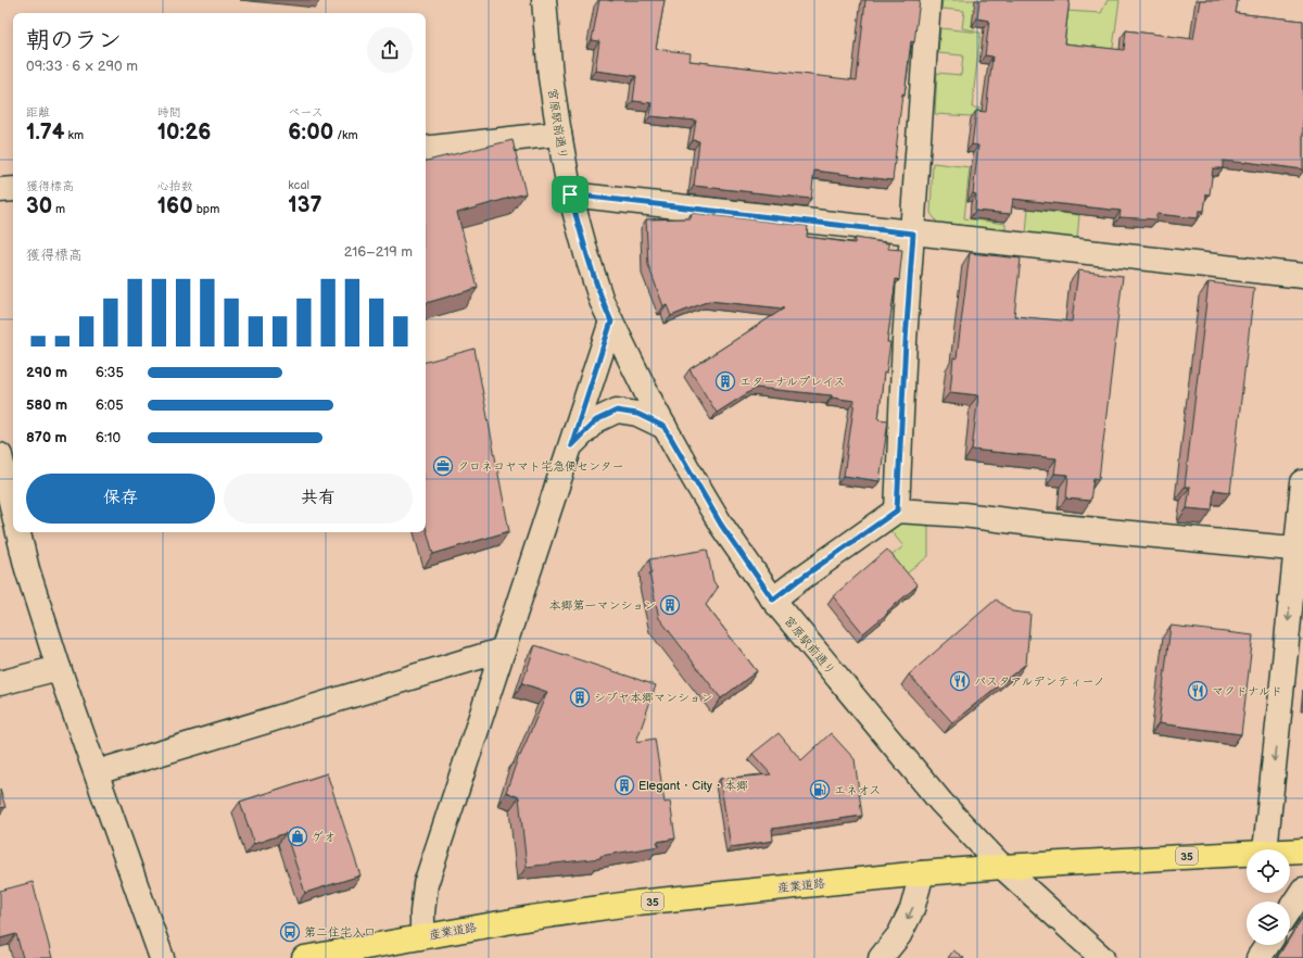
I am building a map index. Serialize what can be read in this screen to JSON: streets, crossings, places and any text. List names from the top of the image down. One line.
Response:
{"streets":{"main road":["35","産業道路"],"street":["宮原駅前通り"]},"crossings":[["宮原駅前通り","産業道路"]],"places":{"building":["エターナルプレイス","本郷第一マンション","シブヤ本郷マンション","Elegant・City・本郷"],"office":["クロネコヤマト宅急便センター"],"restaurant":["パスタアルデンティーノ","マクドナルド"],"fuel station":["エネオス"],"shop":["ゲオ"],"bus stop":["第二住宅入口"]},"page":{"heading":["朝のラン","09:33 · 6 × 290 m"],"stats":[["距離","1.74 km"],["時間","10:26"],["ペース","6:00 /km"],["獲得標高","30 m"],["心拍数","160 bpm"],["kcal","137"]],"chart":["獲得標高","216–219 m"],"list":[{"name":"290 m","note":"6:35"},{"name":"580 m","note":"6:05"},{"name":"870 m","note":"6:10"}],"buttons":["保存","共有"]}}
